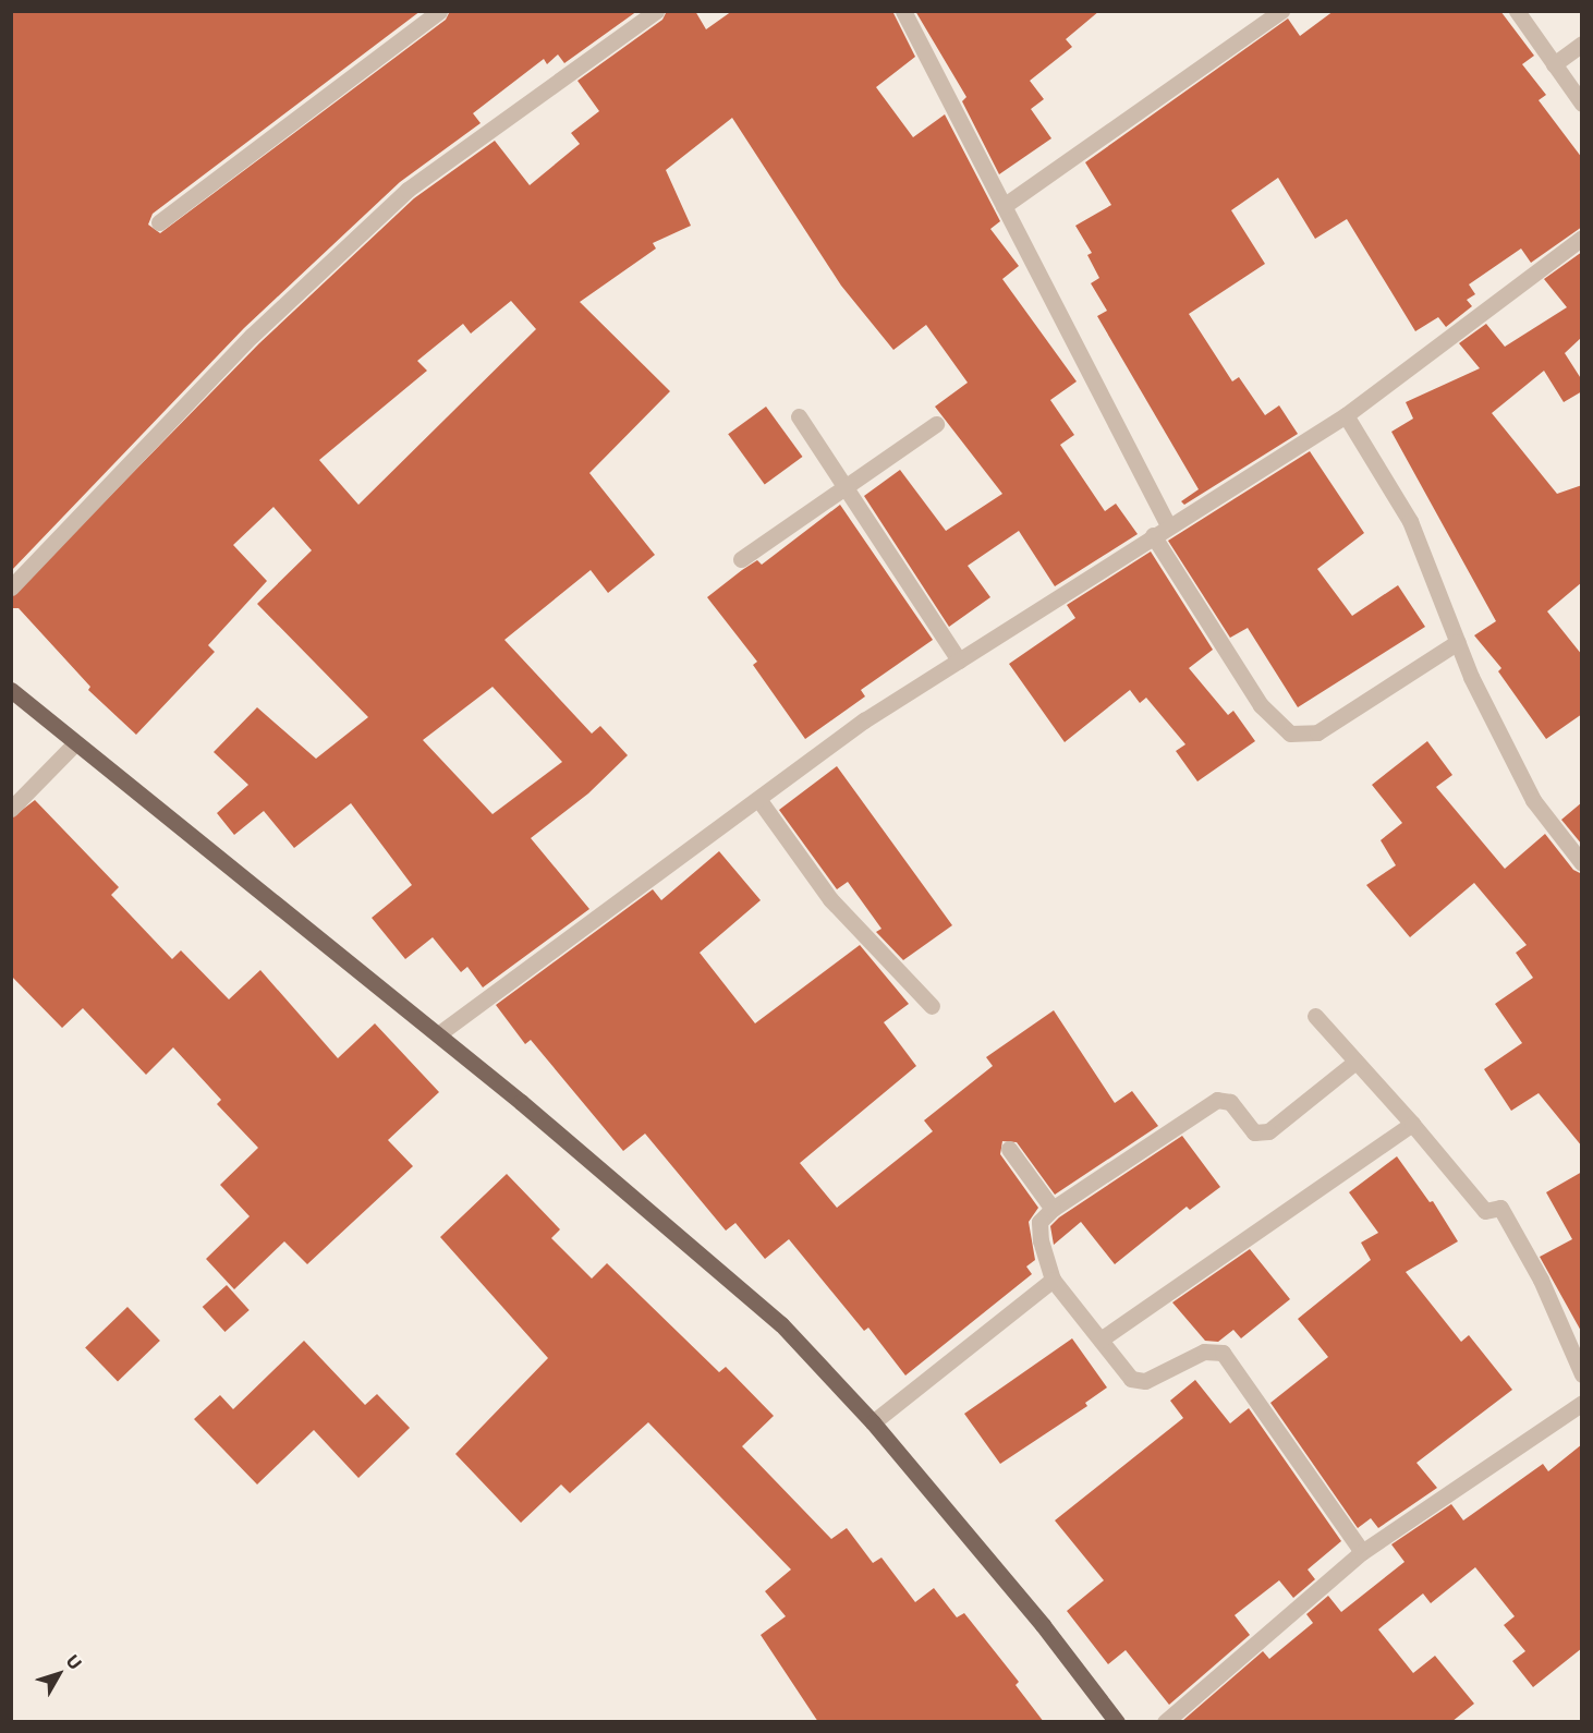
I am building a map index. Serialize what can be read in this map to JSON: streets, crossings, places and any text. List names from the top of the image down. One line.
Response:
{"north":"top right"}
